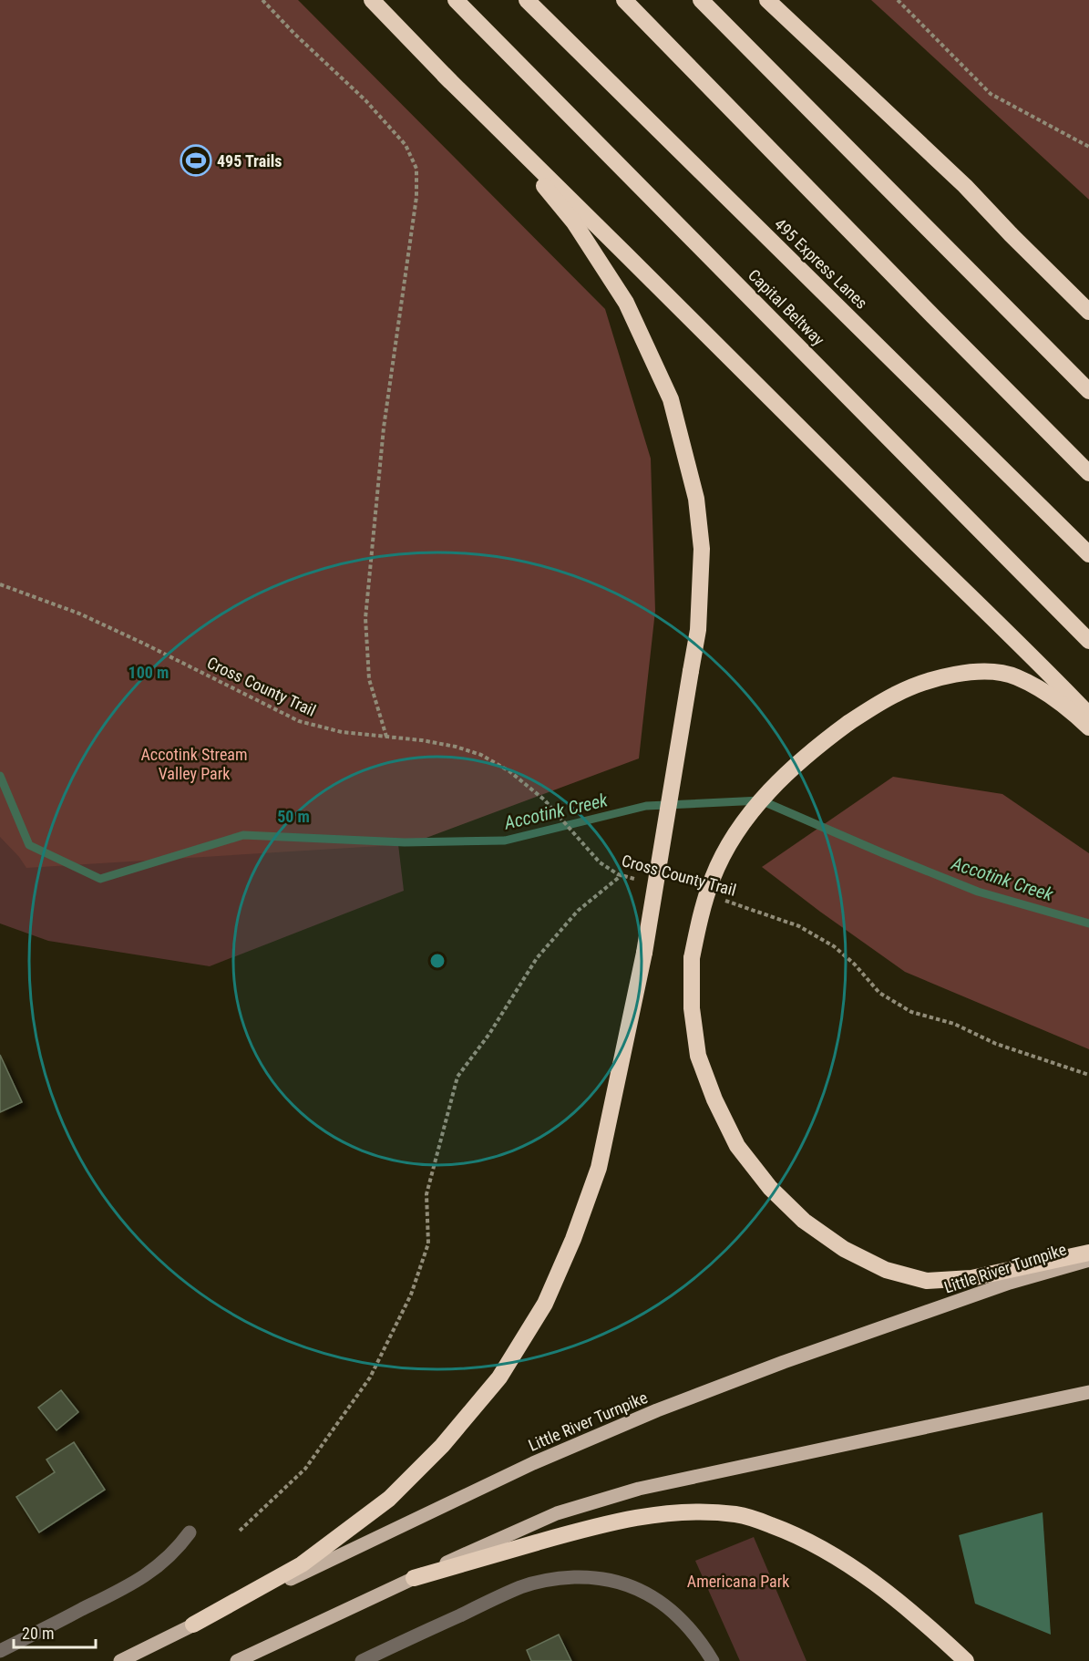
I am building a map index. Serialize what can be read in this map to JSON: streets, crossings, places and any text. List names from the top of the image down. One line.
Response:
{"streets":{"highway":["495 Express Lanes","Capital Beltway"],"main road":["Little River Turnpike"],"path":["Cross County Trail"]},"water":["Accotink Creek"],"parks":["Accotink Stream Valley Park","Americana Park"],"places":{"sports":["495 Trails"]},"scale_bar":"20 m","rings":["100 m","50 m"]}
